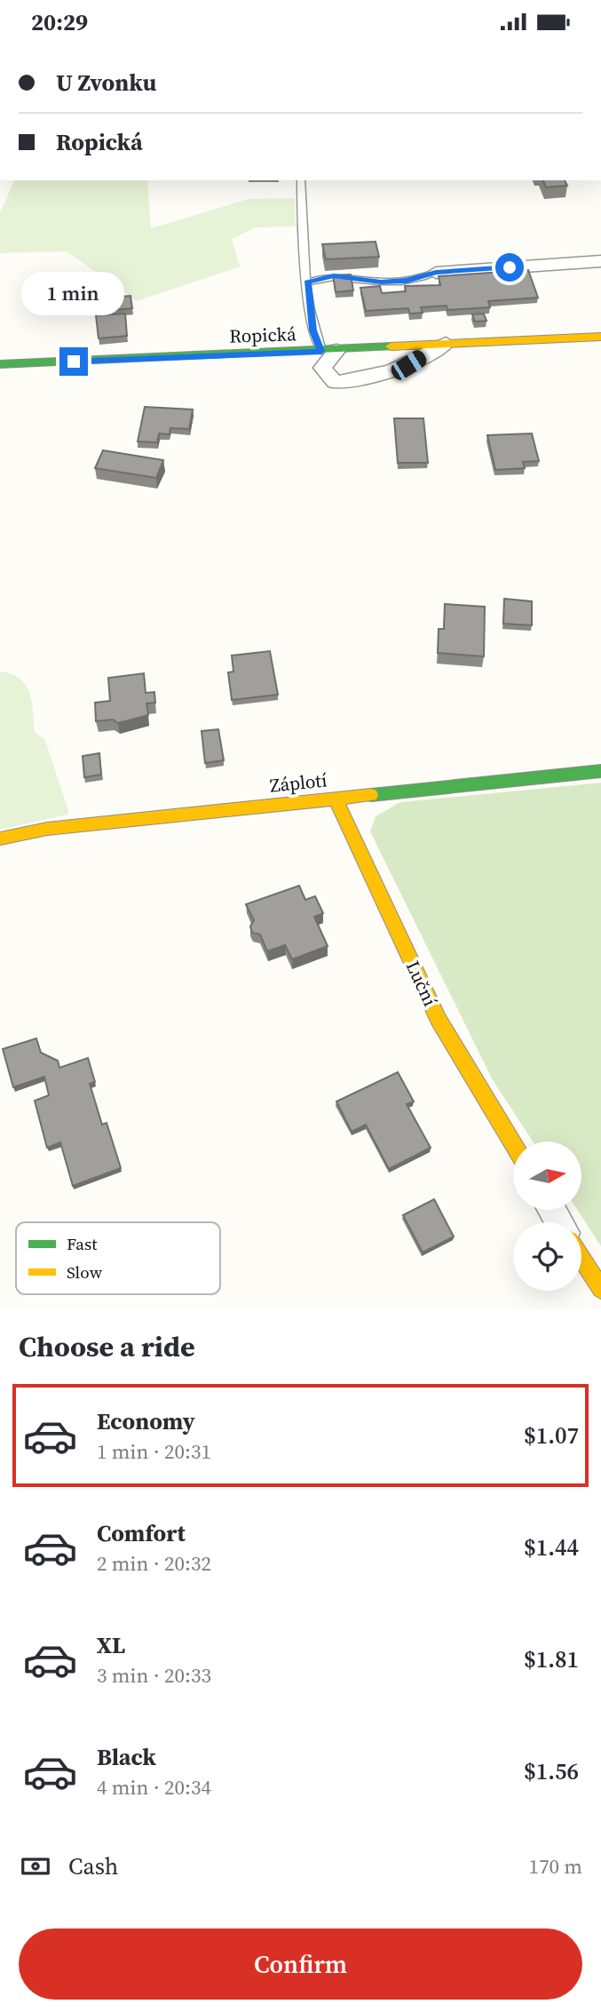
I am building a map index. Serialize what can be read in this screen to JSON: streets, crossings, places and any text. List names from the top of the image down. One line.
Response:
{"streets":{"street":["Ropická","Záplotí","Luční"]},"crossings":[["Záplotí","Luční"]],"legend":["Fast","Slow"],"north":"right","page":{"status":"20:29","banner":["U Zvonku","Ropická"],"bubble":"1 min","heading":"Choose a ride","list":[{"name":"Economy","note":"1 min · 20:31","value":"$1.07"},{"name":"Comfort","note":"2 min · 20:32","value":"$1.44"},{"name":"XL","note":"3 min · 20:33","value":"$1.81"},{"name":"Black","note":"4 min · 20:34","value":"$1.56"}],"pay":["Cash","170 m"],"buttons":"Confirm"}}
